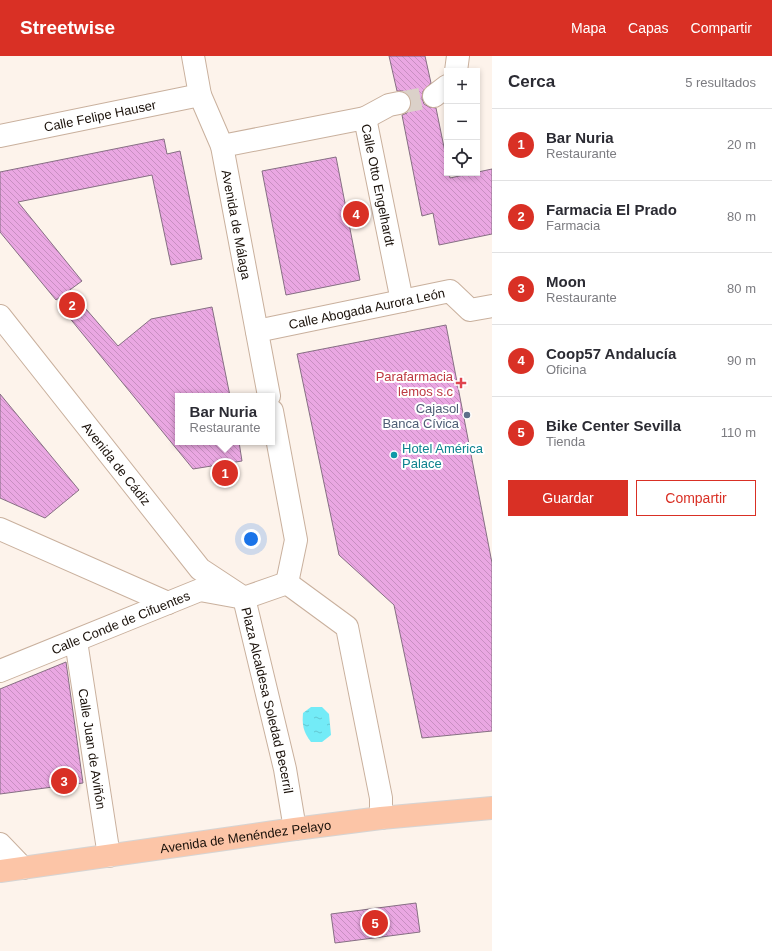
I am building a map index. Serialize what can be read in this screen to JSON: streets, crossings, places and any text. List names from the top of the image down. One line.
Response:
{"streets":{"main road":["Avenida de Menéndez Pelayo"],"street":["Calle Felipe Hauser","Calle Otto Engelhardt","Avenida de Málaga","Calle Abogada Aurora León","Avenida de Cádiz","Calle Conde de Cifuentes","Plaza Alcaldesa Soledad Becerril","Calle Juan de Aviñón"]},"crossings":[["Calle Felipe Hauser","Avenida de Málaga"],["Calle Otto Engelhardt","Avenida de Málaga"],["Calle Otto Engelhardt","Calle Abogada Aurora León"],["Avenida de Málaga","Calle Abogada Aurora León"],["Avenida de Cádiz","Calle Conde de Cifuentes"],["Avenida de Cádiz","Plaza Alcaldesa Soledad Becerril"],["Calle Conde de Cifuentes","Plaza Alcaldesa Soledad Becerril"],["Calle Conde de Cifuentes","Calle Juan de Aviñón"],["Plaza Alcaldesa Soledad Becerril","Avenida de Menéndez Pelayo"],["Calle Juan de Aviñón","Avenida de Menéndez Pelayo"]],"places":{"health":["Parafarmacia lemos s.c"],"other":["Cajasol Banca Cívica","Hotel América Palace"]},"page":{"header":"Streetwise","nav":["Mapa","Capas","Compartir"],"heading":["Cerca","5 resultados"],"map_buttons":["+","−"],"list":[{"mark":"1","name":"Bar Nuria","note":"Restaurante","value":"20 m"},{"mark":"2","name":"Farmacia El Prado","note":"Farmacia","value":"80 m"},{"mark":"3","name":"Moon","note":"Restaurante","value":"80 m"},{"mark":"4","name":"Coop57 Andalucía","note":"Oficina","value":"90 m"},{"mark":"5","name":"Bike Center Sevilla","note":"Tienda","value":"110 m"}],"pins":["4","2","1","3","5"],"popup":["Bar Nuria","Restaurante"],"buttons":["Guardar","Compartir"]}}
